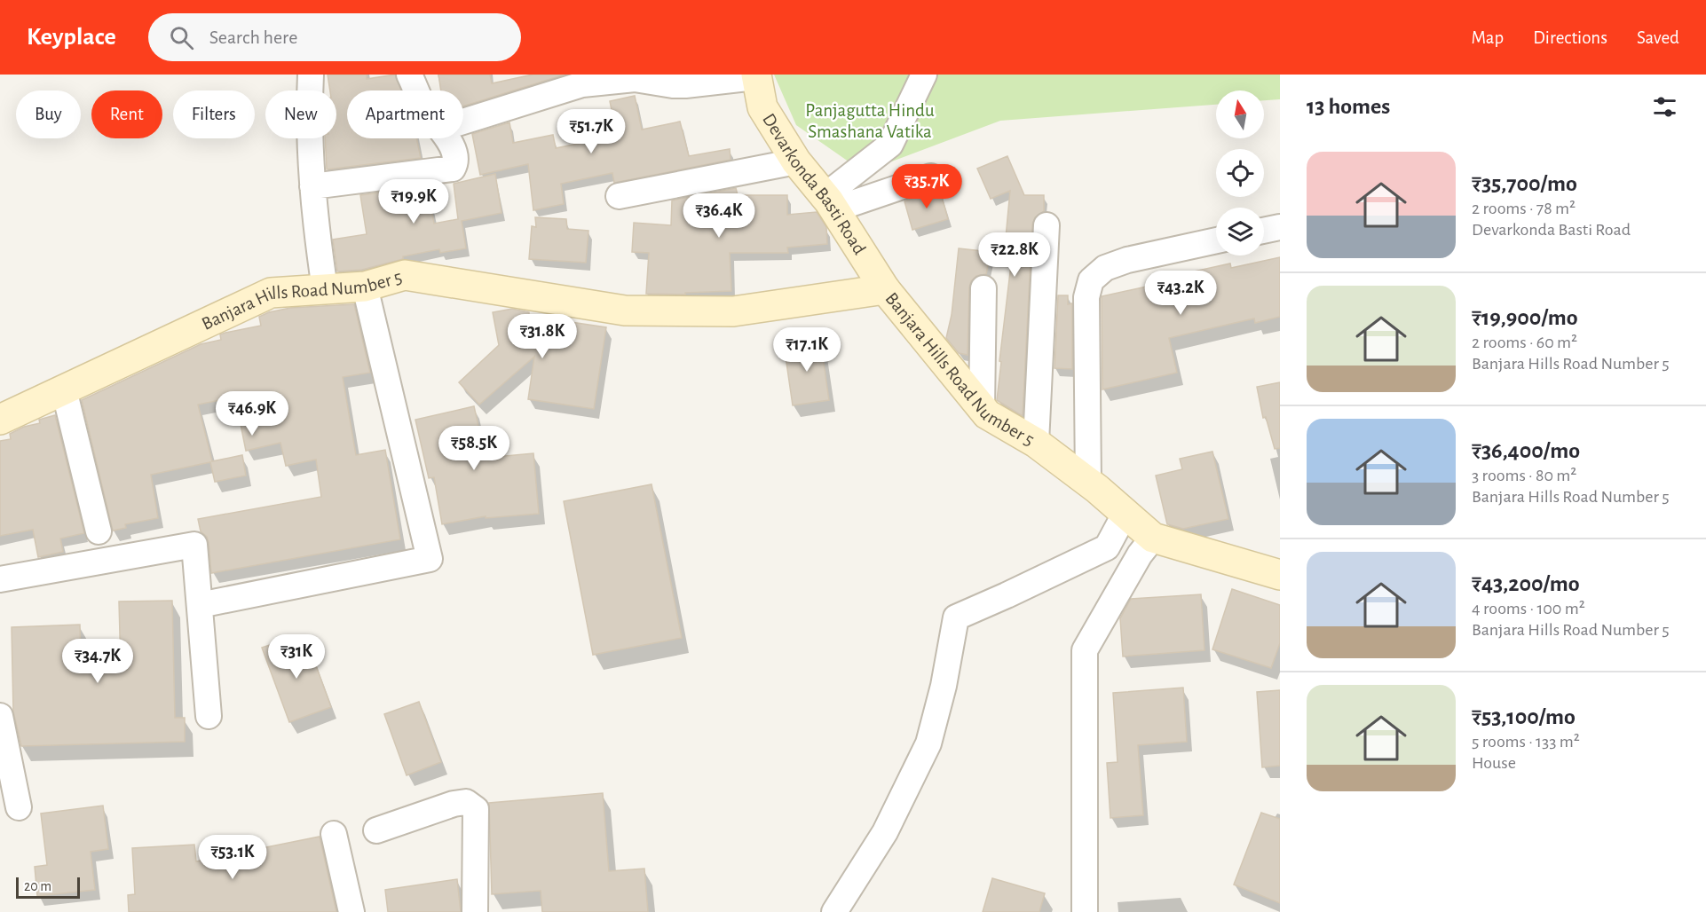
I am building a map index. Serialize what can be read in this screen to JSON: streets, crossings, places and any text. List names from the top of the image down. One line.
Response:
{"streets":{"street":["Devarkonda Basti Road","Banjara Hills Road Number 5"]},"crossings":[["Devarkonda Basti Road","Banjara Hills Road Number 5"]],"parks":["Panjagutta Hindu Smashana Vatika"],"scale_bar":"20 m","north":"top","page":{"header":"Keyplace","search":"Search here","nav":["Map","Directions","Saved"],"heading":"13 homes","chip":["Buy","Rent","Filters","New","Apartment"],"price":["₹51.7K","₹35.7K","₹19.9K","₹36.4K","₹22.8K","₹43.2K","₹31.8K","₹17.1K","₹46.9K","₹58.5K","₹31K","₹34.7K","₹53.1K"],"list":[{"name":"₹35,700/mo","note":"2 rooms · 78 m² · Devarkonda Basti Road"},{"name":"₹19,900/mo","note":"2 rooms · 60 m² · Banjara Hills Road Number 5"},{"name":"₹36,400/mo","note":"3 rooms · 80 m² · Banjara Hills Road Number 5"},{"name":"₹43,200/mo","note":"4 rooms · 100 m² · Banjara Hills Road Number 5"},{"name":"₹53,100/mo","note":"5 rooms · 133 m² · House"}],"scale":"20 m"}}
